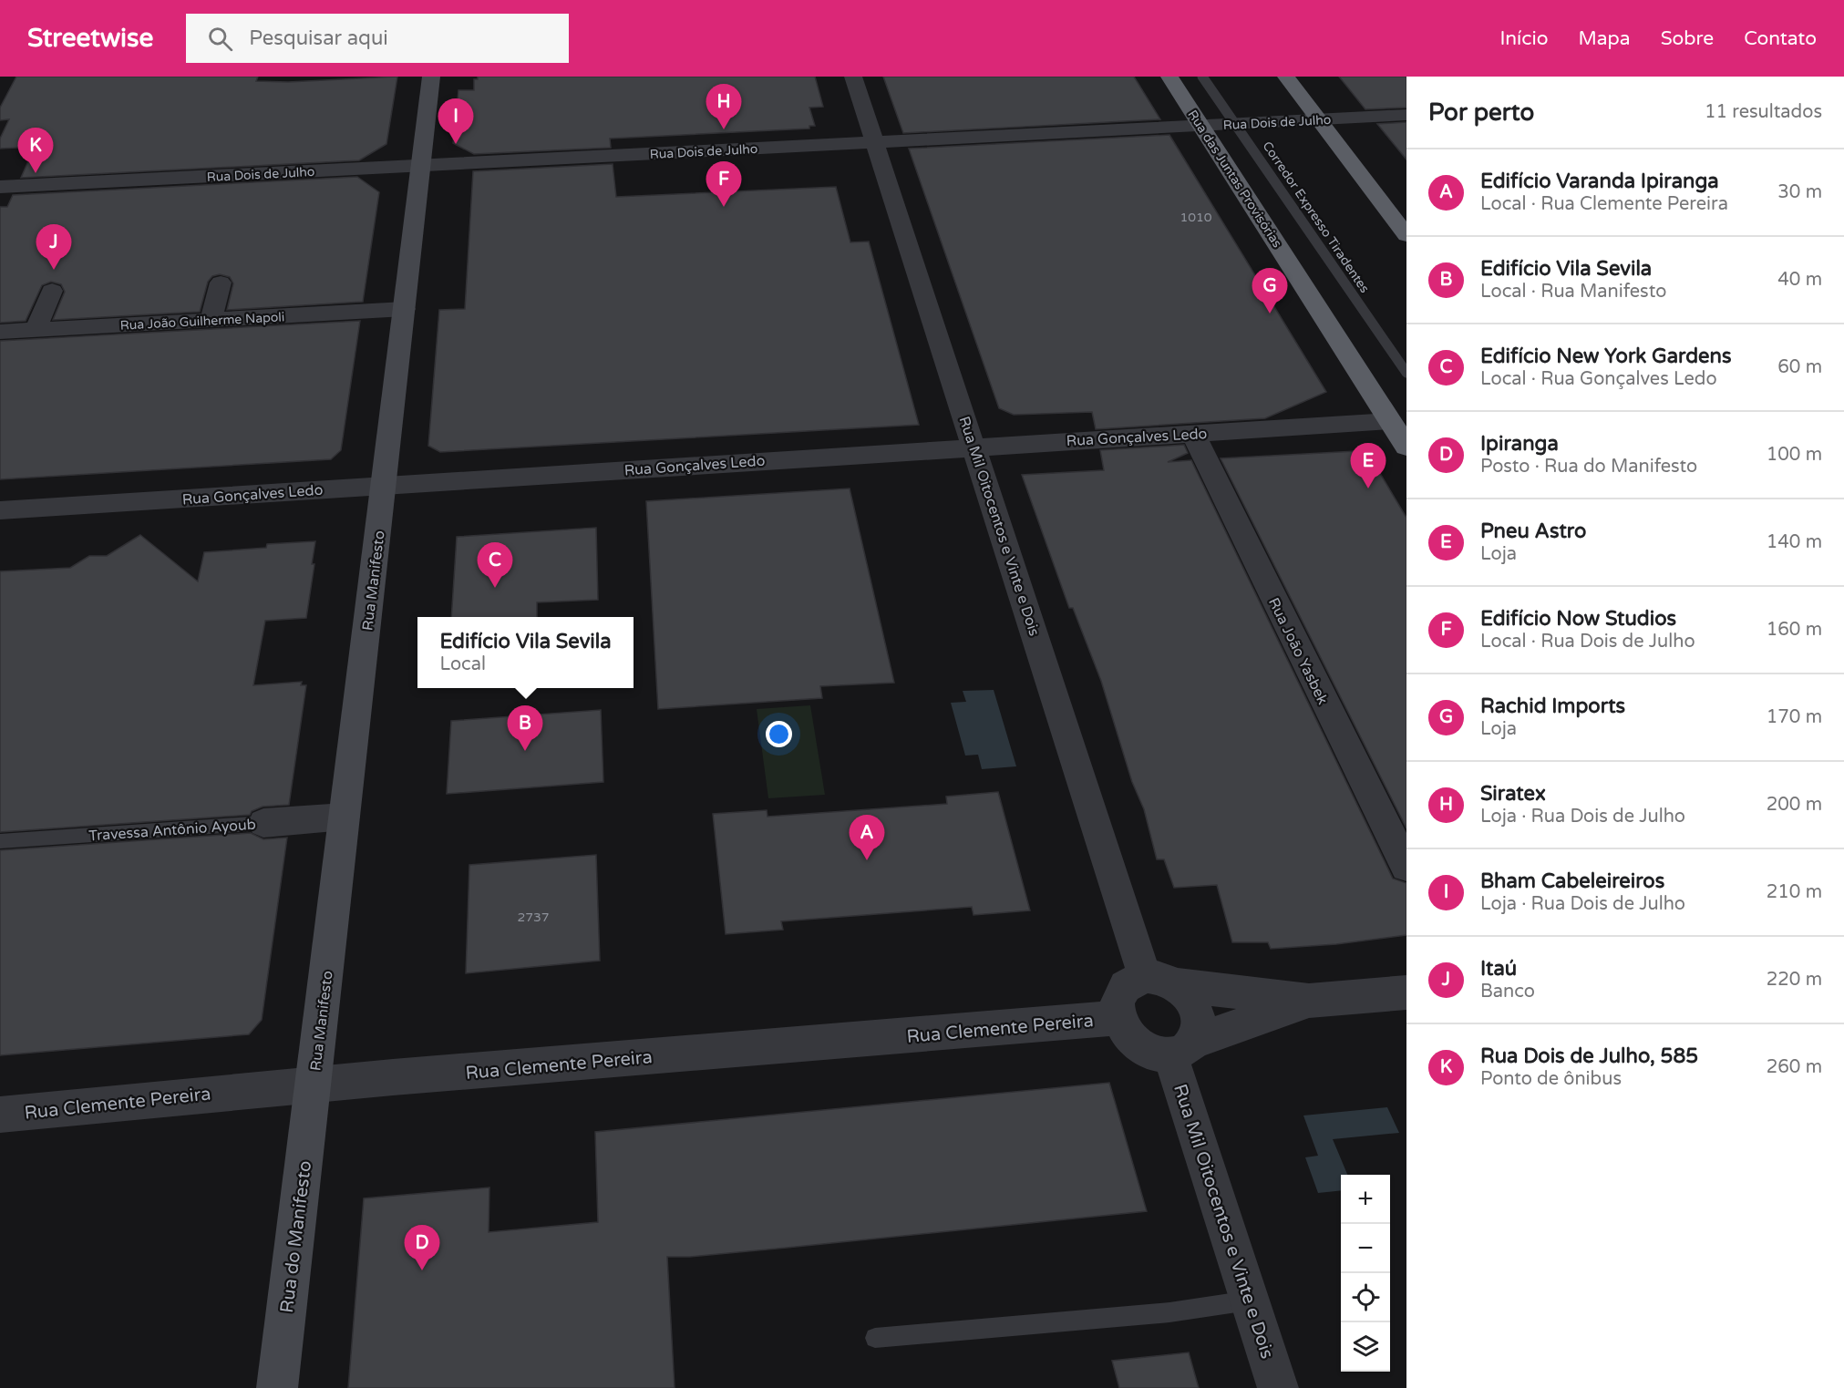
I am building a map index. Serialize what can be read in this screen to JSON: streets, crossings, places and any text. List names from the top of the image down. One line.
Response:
{"streets":{"highway":["Rua das Juntas Provisórias"],"main road":["Rua Manifesto","Rua do Manifesto"],"street":["Rua Dois de Julho","Rua João Guilherme Napoli","Rua Gonçalves Ledo","Rua Mil Oitocentos e Vinte e Dois","Rua João Yasbek","Travessa Antônio Ayoub","Rua Clemente Pereira"],"lane":["Corredor Expresso Tiradentes"]},"crossings":[["Rua Dois de Julho","Rua das Juntas Provisórias"],["Rua Dois de Julho","Rua Mil Oitocentos e Vinte e Dois"],["Rua Dois de Julho","Rua Manifesto"],["Rua das Juntas Provisórias","Rua Gonçalves Ledo"],["Rua João Guilherme Napoli","Rua Manifesto"],["Rua Gonçalves Ledo","Rua Mil Oitocentos e Vinte e Dois"],["Rua Gonçalves Ledo","Rua Manifesto"],["Rua Gonçalves Ledo","Rua João Yasbek"],["Rua Mil Oitocentos e Vinte e Dois","Rua Clemente Pereira"],["Rua Manifesto","Travessa Antônio Ayoub"],["Rua Manifesto","Rua Clemente Pereira"],["Rua Manifesto","Rua do Manifesto"],["Rua Clemente Pereira","Rua do Manifesto"]],"house_numbers":["1010","2737"],"page":{"header":"Streetwise","search":"Pesquisar aqui","nav":["Início","Mapa","Sobre","Contato"],"heading":["Por perto","11 resultados"],"pins":["H","I","K","F","J","G","E","C","B","A","D"],"list":[{"mark":"A","name":"Edifício Varanda Ipiranga","note":"Local · Rua Clemente Pereira","value":"30 m"},{"mark":"B","name":"Edifício Vila Sevila","note":"Local · Rua Manifesto","value":"40 m"},{"mark":"C","name":"Edifício New York Gardens","note":"Local · Rua Gonçalves Ledo","value":"60 m"},{"mark":"D","name":"Ipiranga","note":"Posto · Rua do Manifesto","value":"100 m"},{"mark":"E","name":"Pneu Astro","note":"Loja","value":"140 m"},{"mark":"F","name":"Edifício Now Studios","note":"Local · Rua Dois de Julho","value":"160 m"},{"mark":"G","name":"Rachid Imports","note":"Loja","value":"170 m"},{"mark":"H","name":"Siratex","note":"Loja · Rua Dois de Julho","value":"200 m"},{"mark":"I","name":"Bham Cabeleireiros","note":"Loja · Rua Dois de Julho","value":"210 m"},{"mark":"J","name":"Itaú","note":"Banco","value":"220 m"},{"mark":"K","name":"Rua Dois de Julho, 585","note":"Ponto de ônibus","value":"260 m"}],"popup":["Edifício Vila Sevila","Local"],"map_buttons":["+","−"]}}
